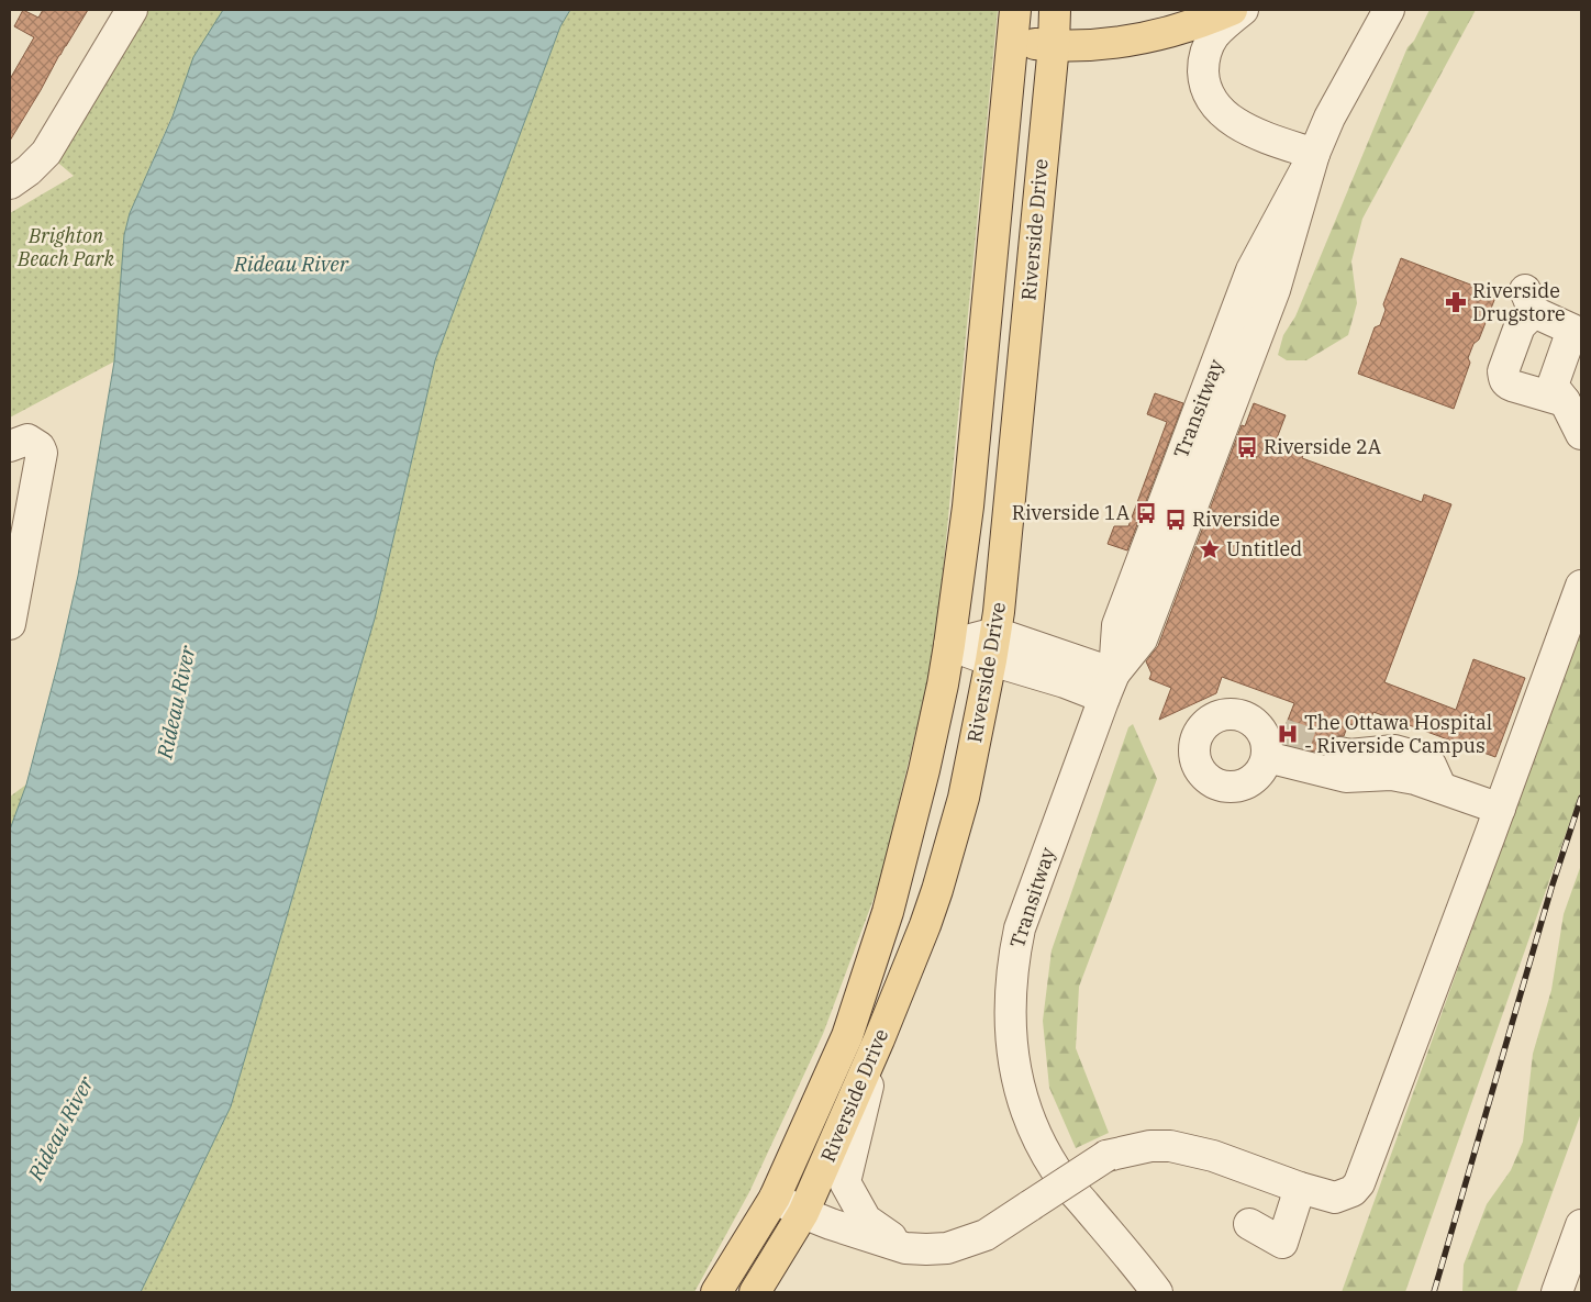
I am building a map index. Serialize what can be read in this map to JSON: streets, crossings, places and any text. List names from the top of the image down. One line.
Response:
{"streets":{"main road":["Riverside Drive"],"street":["Transitway"]},"water":["Rideau River"],"parks":["Brighton Beach Park"],"places":{"pharmacy":["Riverside Drugstore"],"bus stop":["Riverside 2A","Riverside 1A","Riverside"],"place":["Untitled"],"hospital":["The Ottawa Hospital - Riverside Campus"]}}
